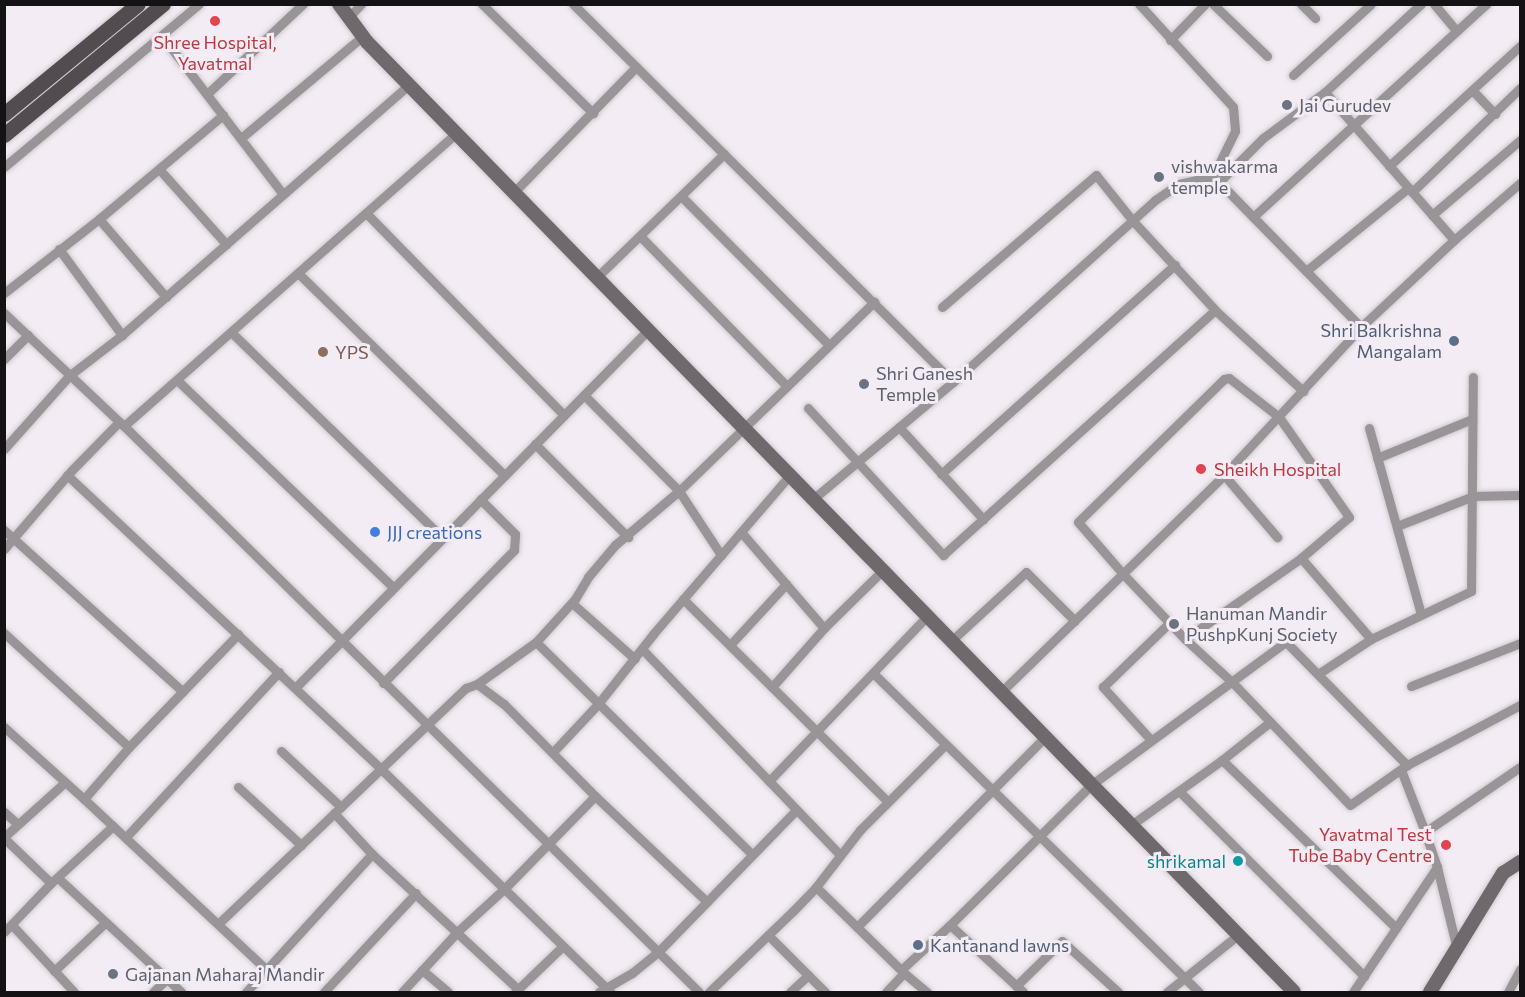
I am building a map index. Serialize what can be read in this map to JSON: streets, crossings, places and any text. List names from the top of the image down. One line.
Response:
{"places":["Shree Hospital, Yavatmal","Jai Gurudev","vishwakarma temple","Shri Balkrishna Mangalam","YPS","Shri Ganesh Temple","Sheikh Hospital","JJJ creations","Hanuman Mandir PushpKunj Society","Yavatmal Test Tube Baby Centre","shrikamal","Kantanand lawns","Gajanan Maharaj Mandir"]}
